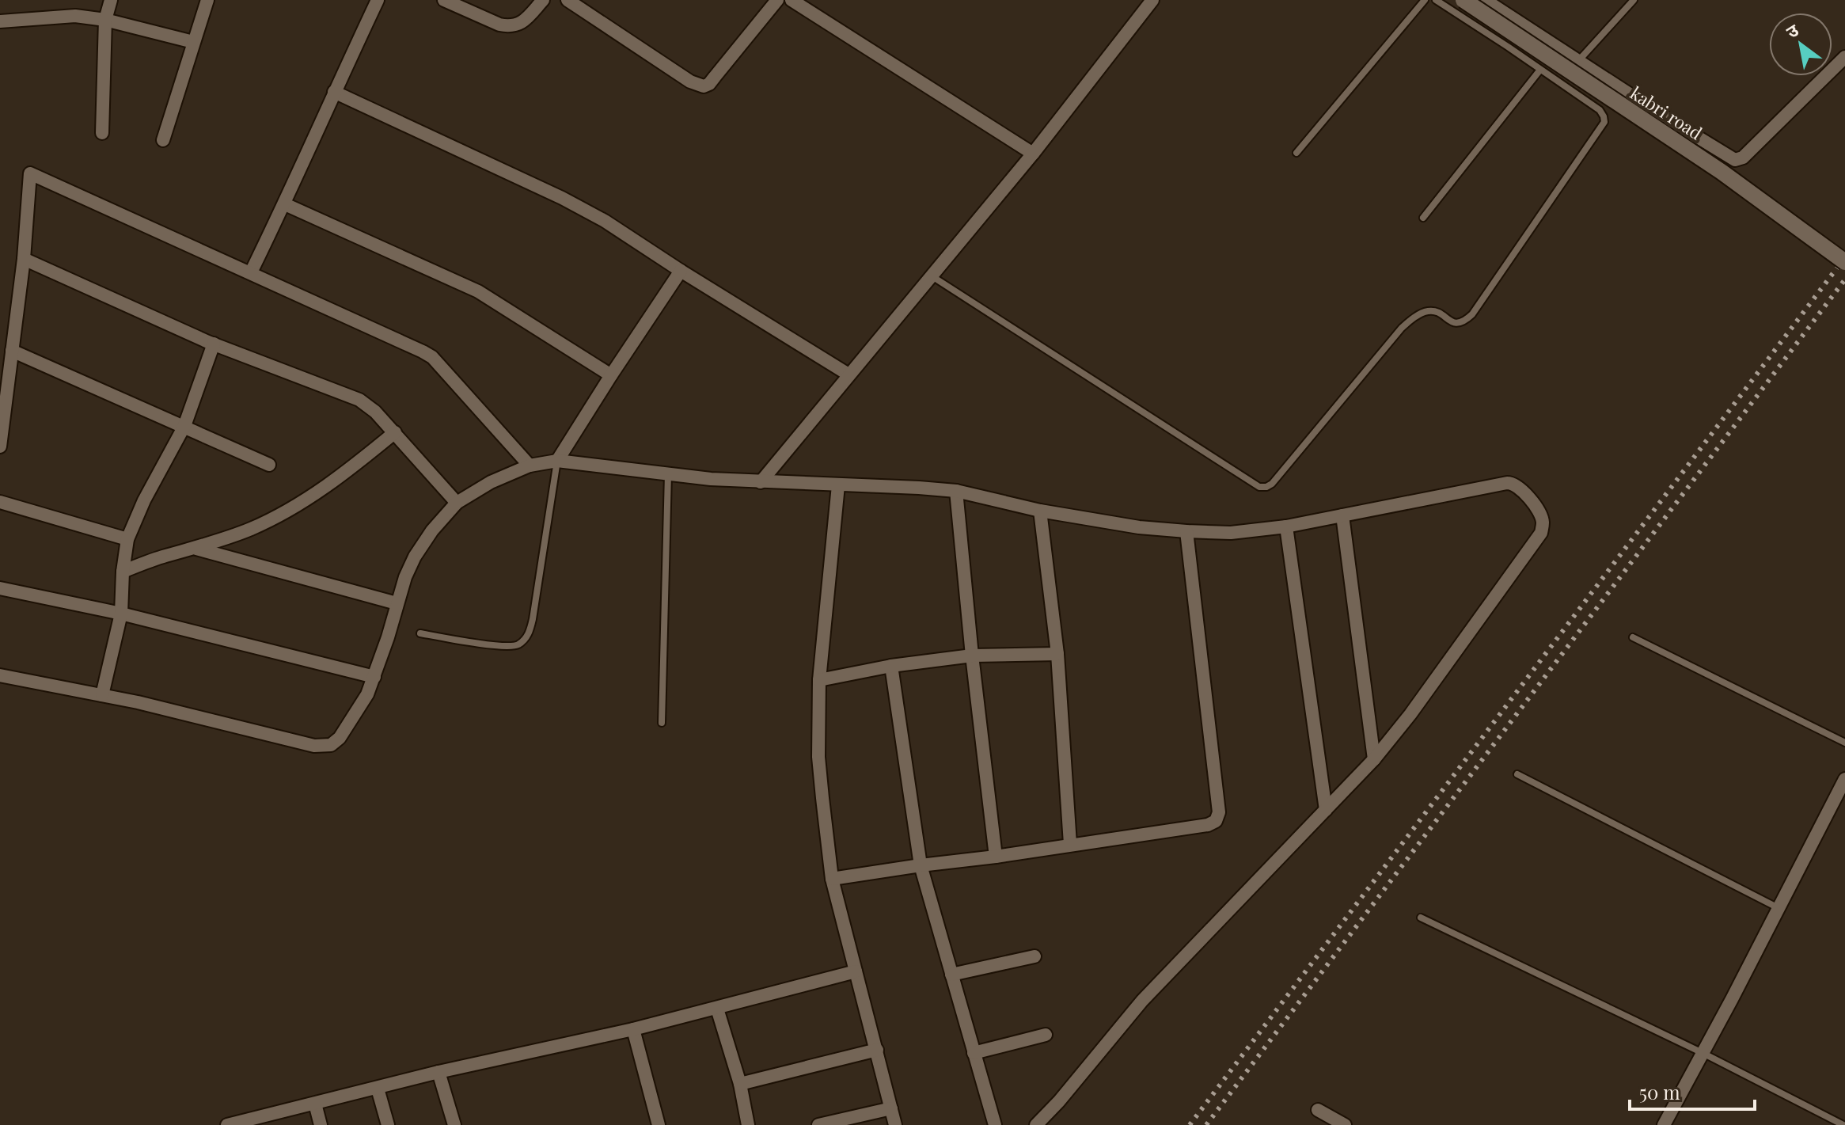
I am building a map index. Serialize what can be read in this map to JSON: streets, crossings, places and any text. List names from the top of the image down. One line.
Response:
{"streets":{"street":["kabri road"]},"scale_bar":"50 m","north":"top left"}
